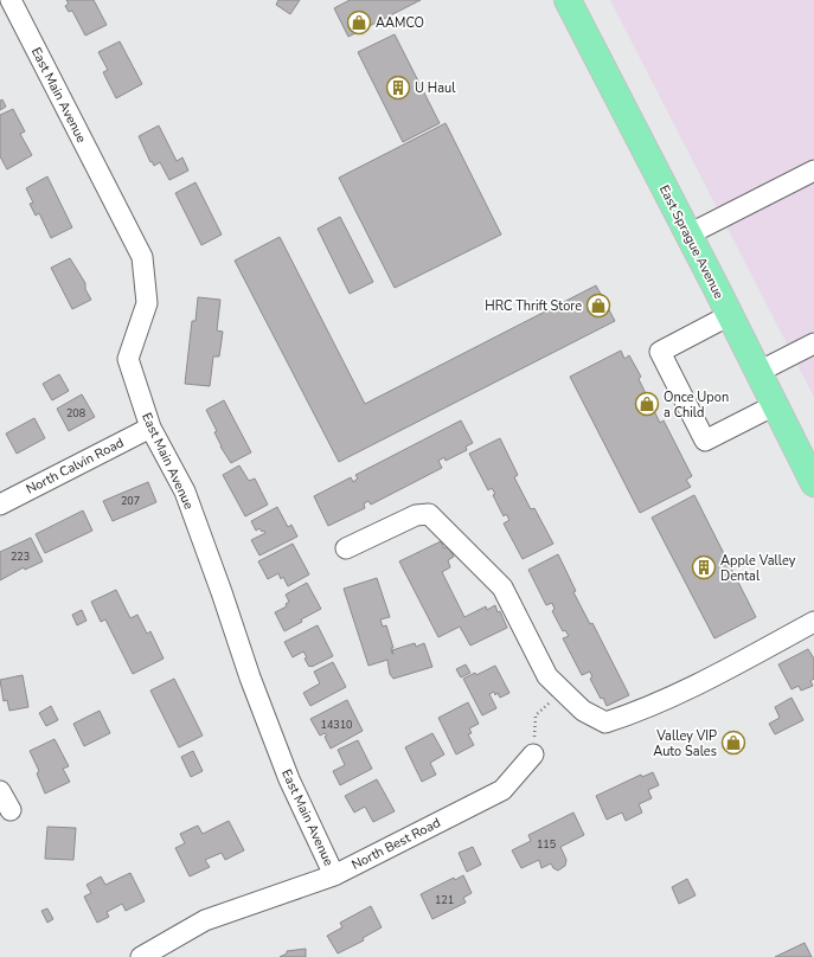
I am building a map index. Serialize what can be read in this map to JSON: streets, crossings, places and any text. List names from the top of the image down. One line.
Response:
{"streets":{"main road":["East Sprague Avenue"],"street":["East Main Avenue","North Calvin Road","North Best Road"]},"crossings":[["East Main Avenue","North Calvin Road"],["East Main Avenue","North Best Road"]],"places":{"shop":["AAMCO","HRC Thrift Store","Once Upon a Child","Valley VIP Auto Sales"],"building":["U Haul","Apple Valley Dental"]},"house_numbers":["208","207","223","14310","115","121"]}
